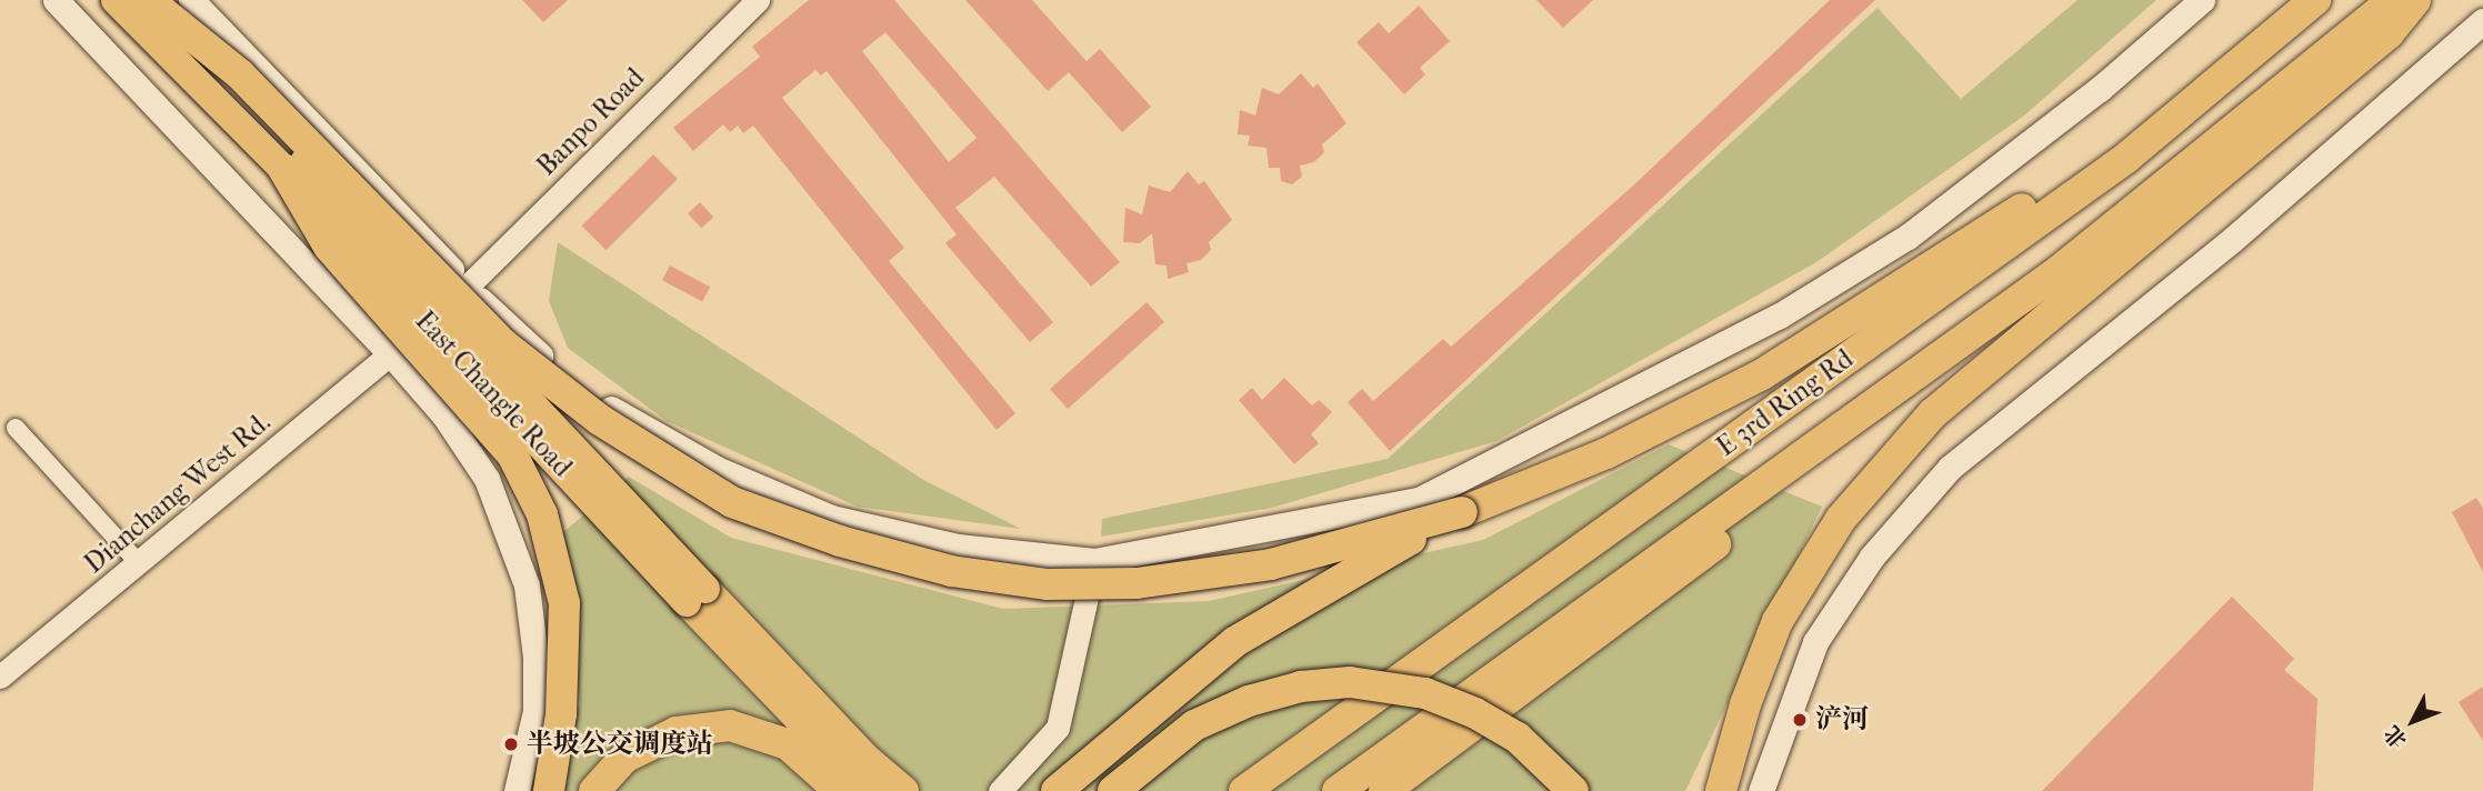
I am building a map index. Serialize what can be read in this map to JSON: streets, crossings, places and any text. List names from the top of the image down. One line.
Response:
{"streets":{"highway":["E 3rd Ring Rd"],"main road":["East Changle Road"],"street":["Banpo Road","Dianchang West Rd."]},"crossings":[["Banpo Road","Dianchang West Rd."]],"places":["浐河","半坡公交调度站"],"north":"bottom left"}
